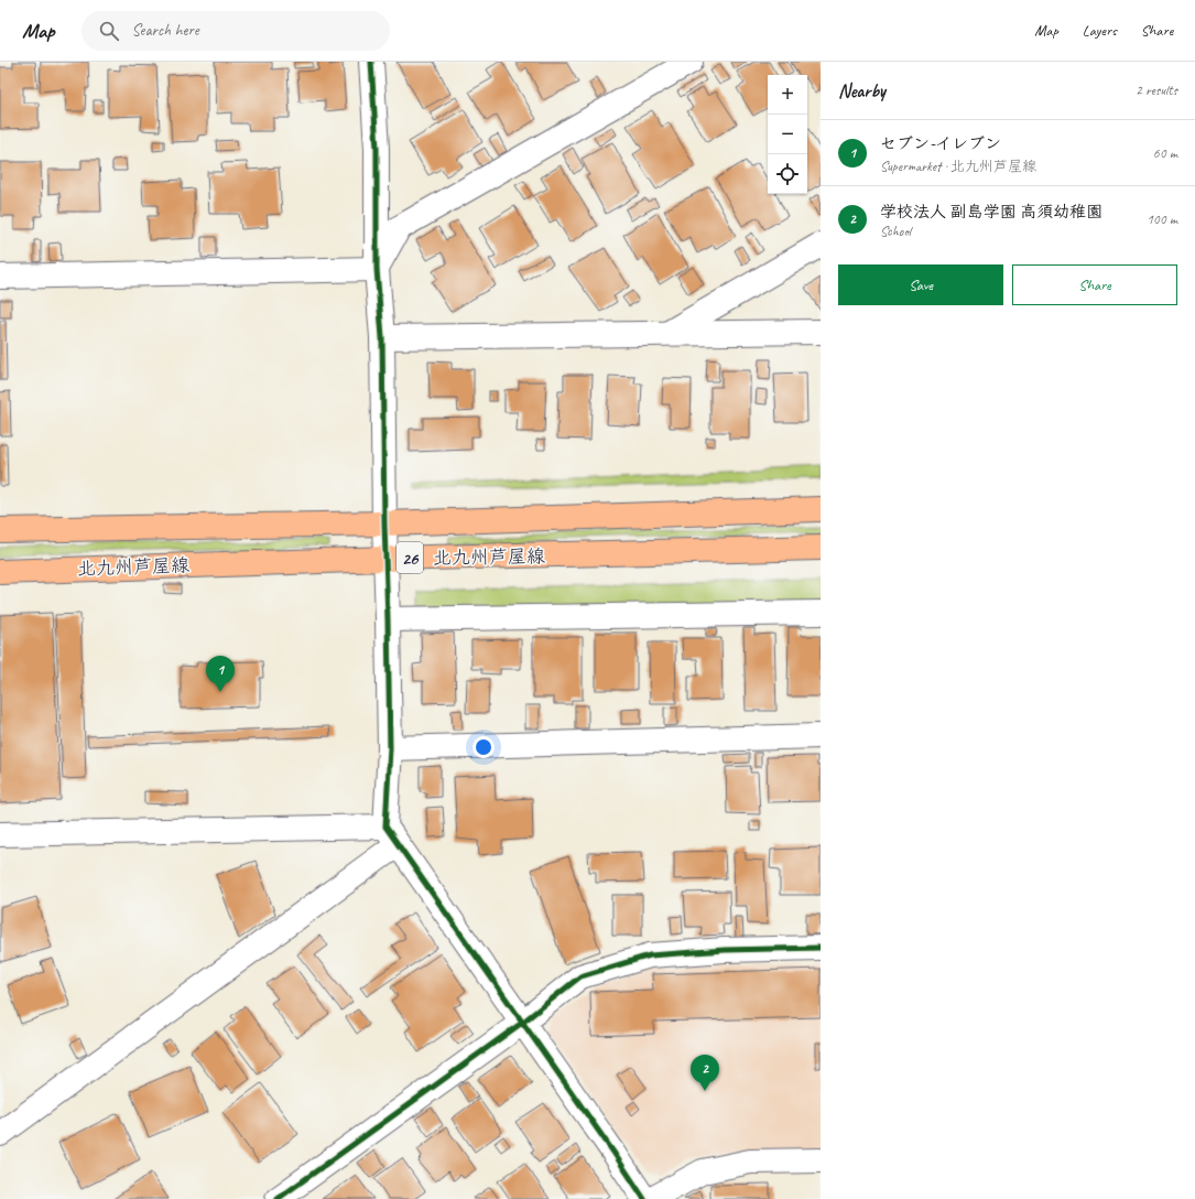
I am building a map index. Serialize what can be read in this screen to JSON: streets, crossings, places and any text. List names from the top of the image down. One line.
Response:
{"streets":{"main road":["北九州芦屋線","26"]},"page":{"header":"Map","search":"Search here","nav":["Map","Layers","Share"],"heading":["Nearby","2 results"],"map_buttons":["+","−"],"list":[{"mark":"1","name":"セブン-イレブン","note":"Supermarket · 北九州芦屋線","value":"60 m"},{"mark":"2","name":"学校法人 副島学園 高須幼稚園","note":"School","value":"100 m"}],"buttons":["Save","Share"],"pins":["1","2"]}}
